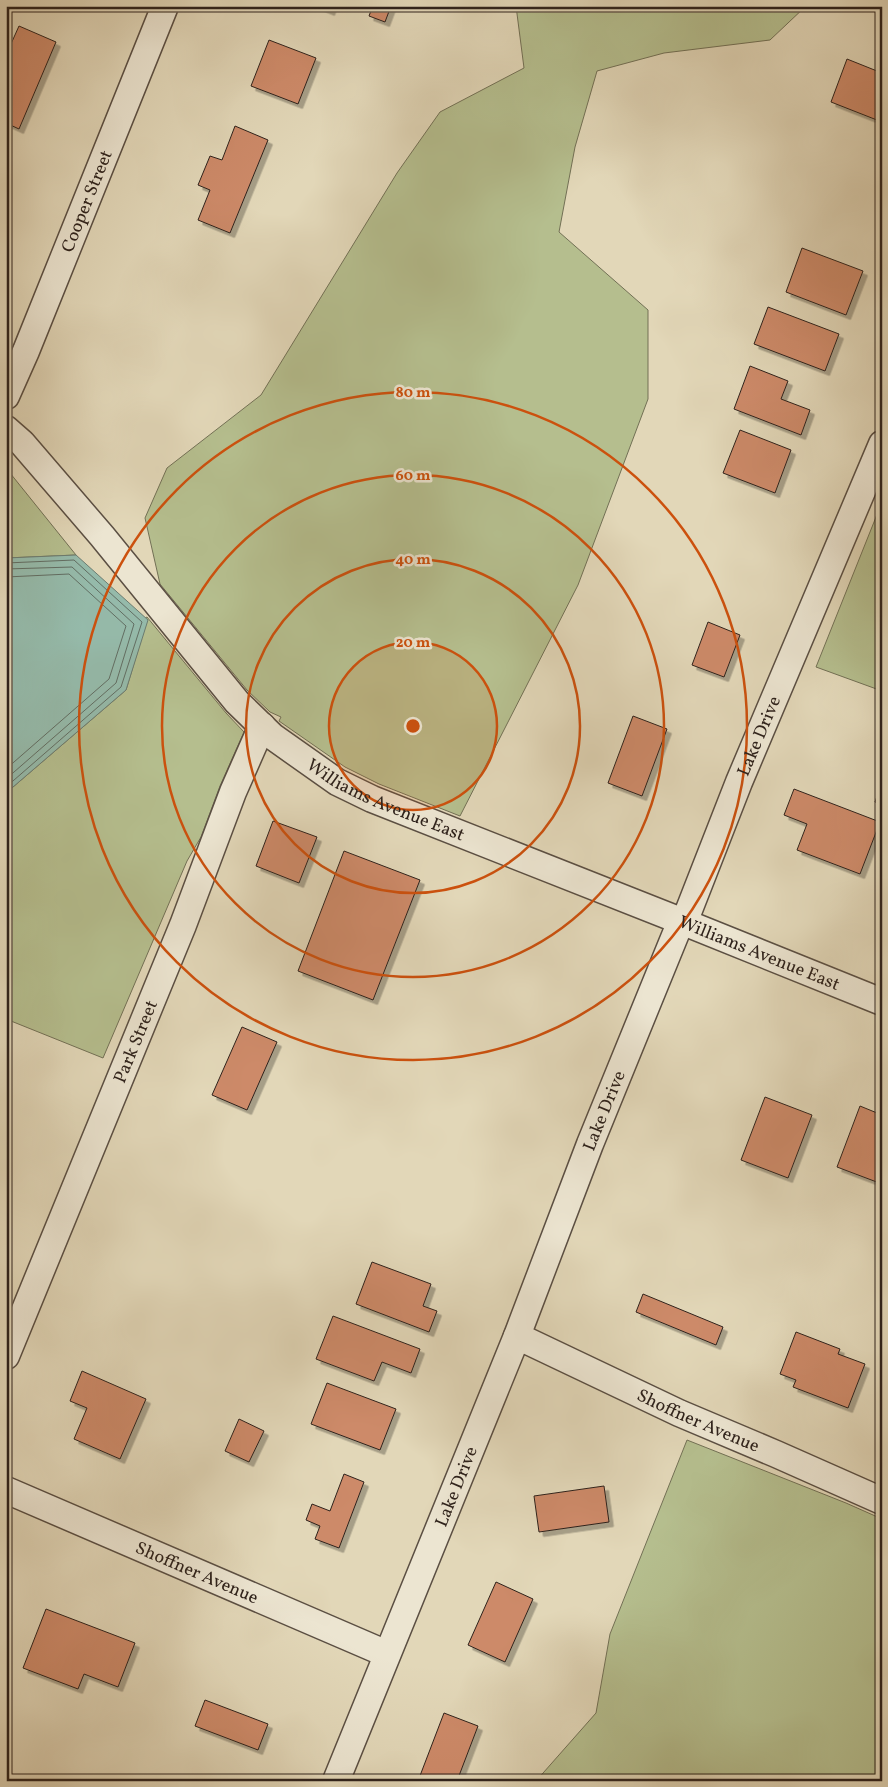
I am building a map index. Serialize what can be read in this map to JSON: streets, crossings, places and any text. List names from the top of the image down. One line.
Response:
{"streets":{"street":["Cooper Street","Lake Drive","Williams Avenue East","Park Street","Shoffner Avenue"]},"crossings":[["Lake Drive","Williams Avenue East"],["Lake Drive","Shoffner Avenue"],["Williams Avenue East","Park Street"]],"rings":["80 m","60 m","40 m","20 m"]}
